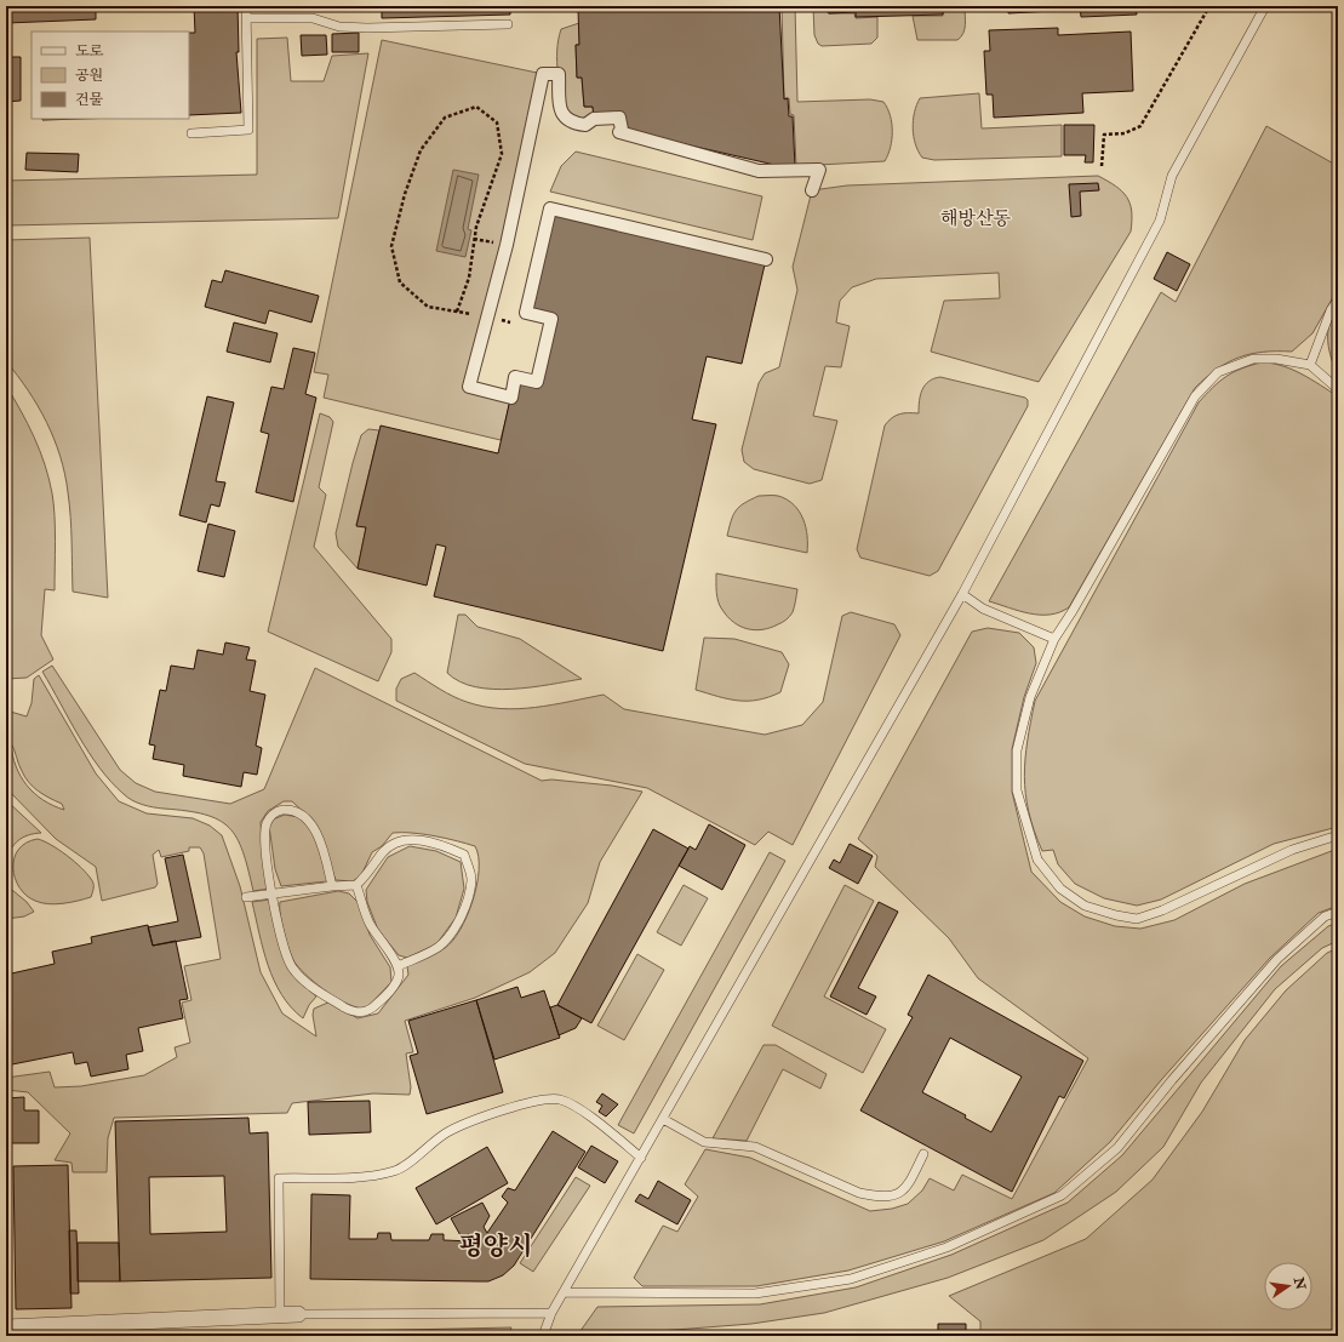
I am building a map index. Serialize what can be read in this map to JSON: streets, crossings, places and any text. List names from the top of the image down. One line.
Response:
{"districts":["해방산동","평양시"],"legend":["도로","공원","건물"],"north":"right"}
